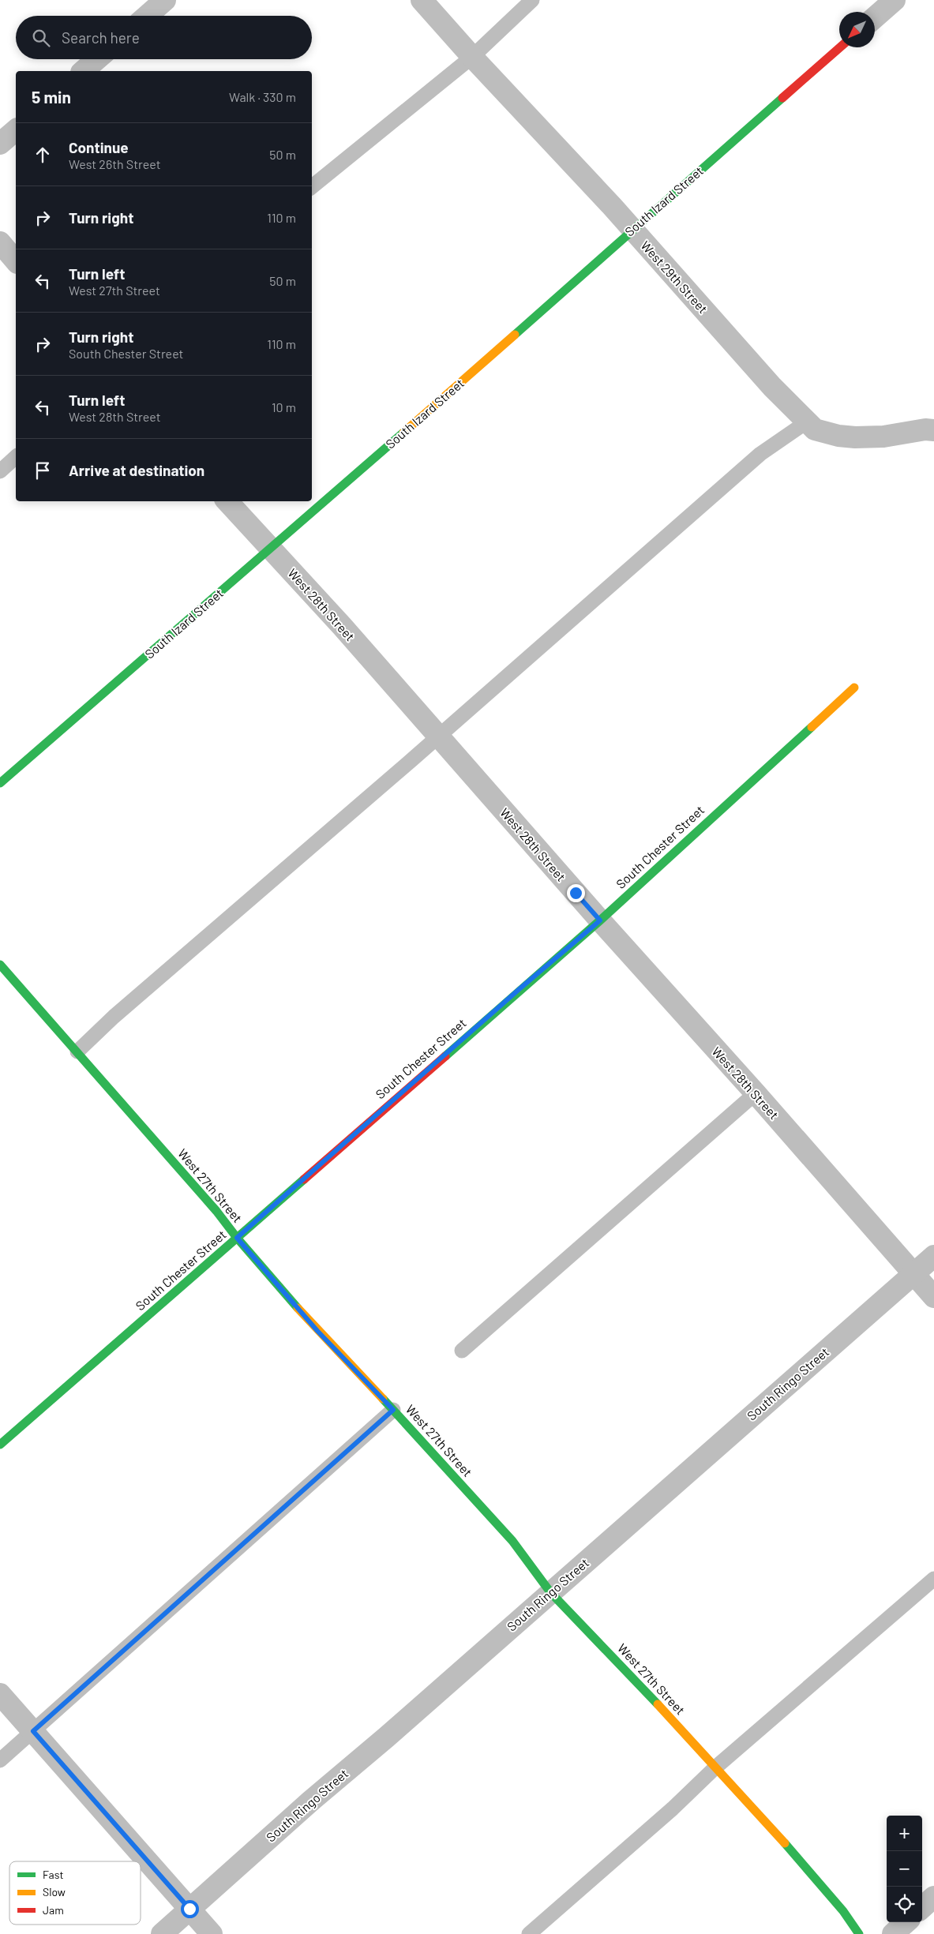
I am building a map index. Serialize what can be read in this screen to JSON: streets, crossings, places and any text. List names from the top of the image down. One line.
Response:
{"streets":{"street":["South Izard Street","West 29th Street","West 28th Street","South Chester Street","West 27th Street","South Ringo Street"]},"crossings":[["South Izard Street","West 29th Street"],["South Izard Street","West 28th Street"],["West 28th Street","South Chester Street"],["West 28th Street","South Ringo Street"],["South Chester Street","West 27th Street"],["West 27th Street","South Ringo Street"]],"legend":["Fast","Slow","Jam"],"north":"bottom left","page":{"search":"Search here","heading":["5 min","Walk · 330 m"],"list":[["Continue","West 26th Street","50 m"],["Turn right","110 m"],["Turn left","West 27th Street","50 m"],["Turn right","South Chester Street","110 m"],["Turn left","West 28th Street","10 m"],"Arrive at destination"],"map_buttons":["+","−"]}}
